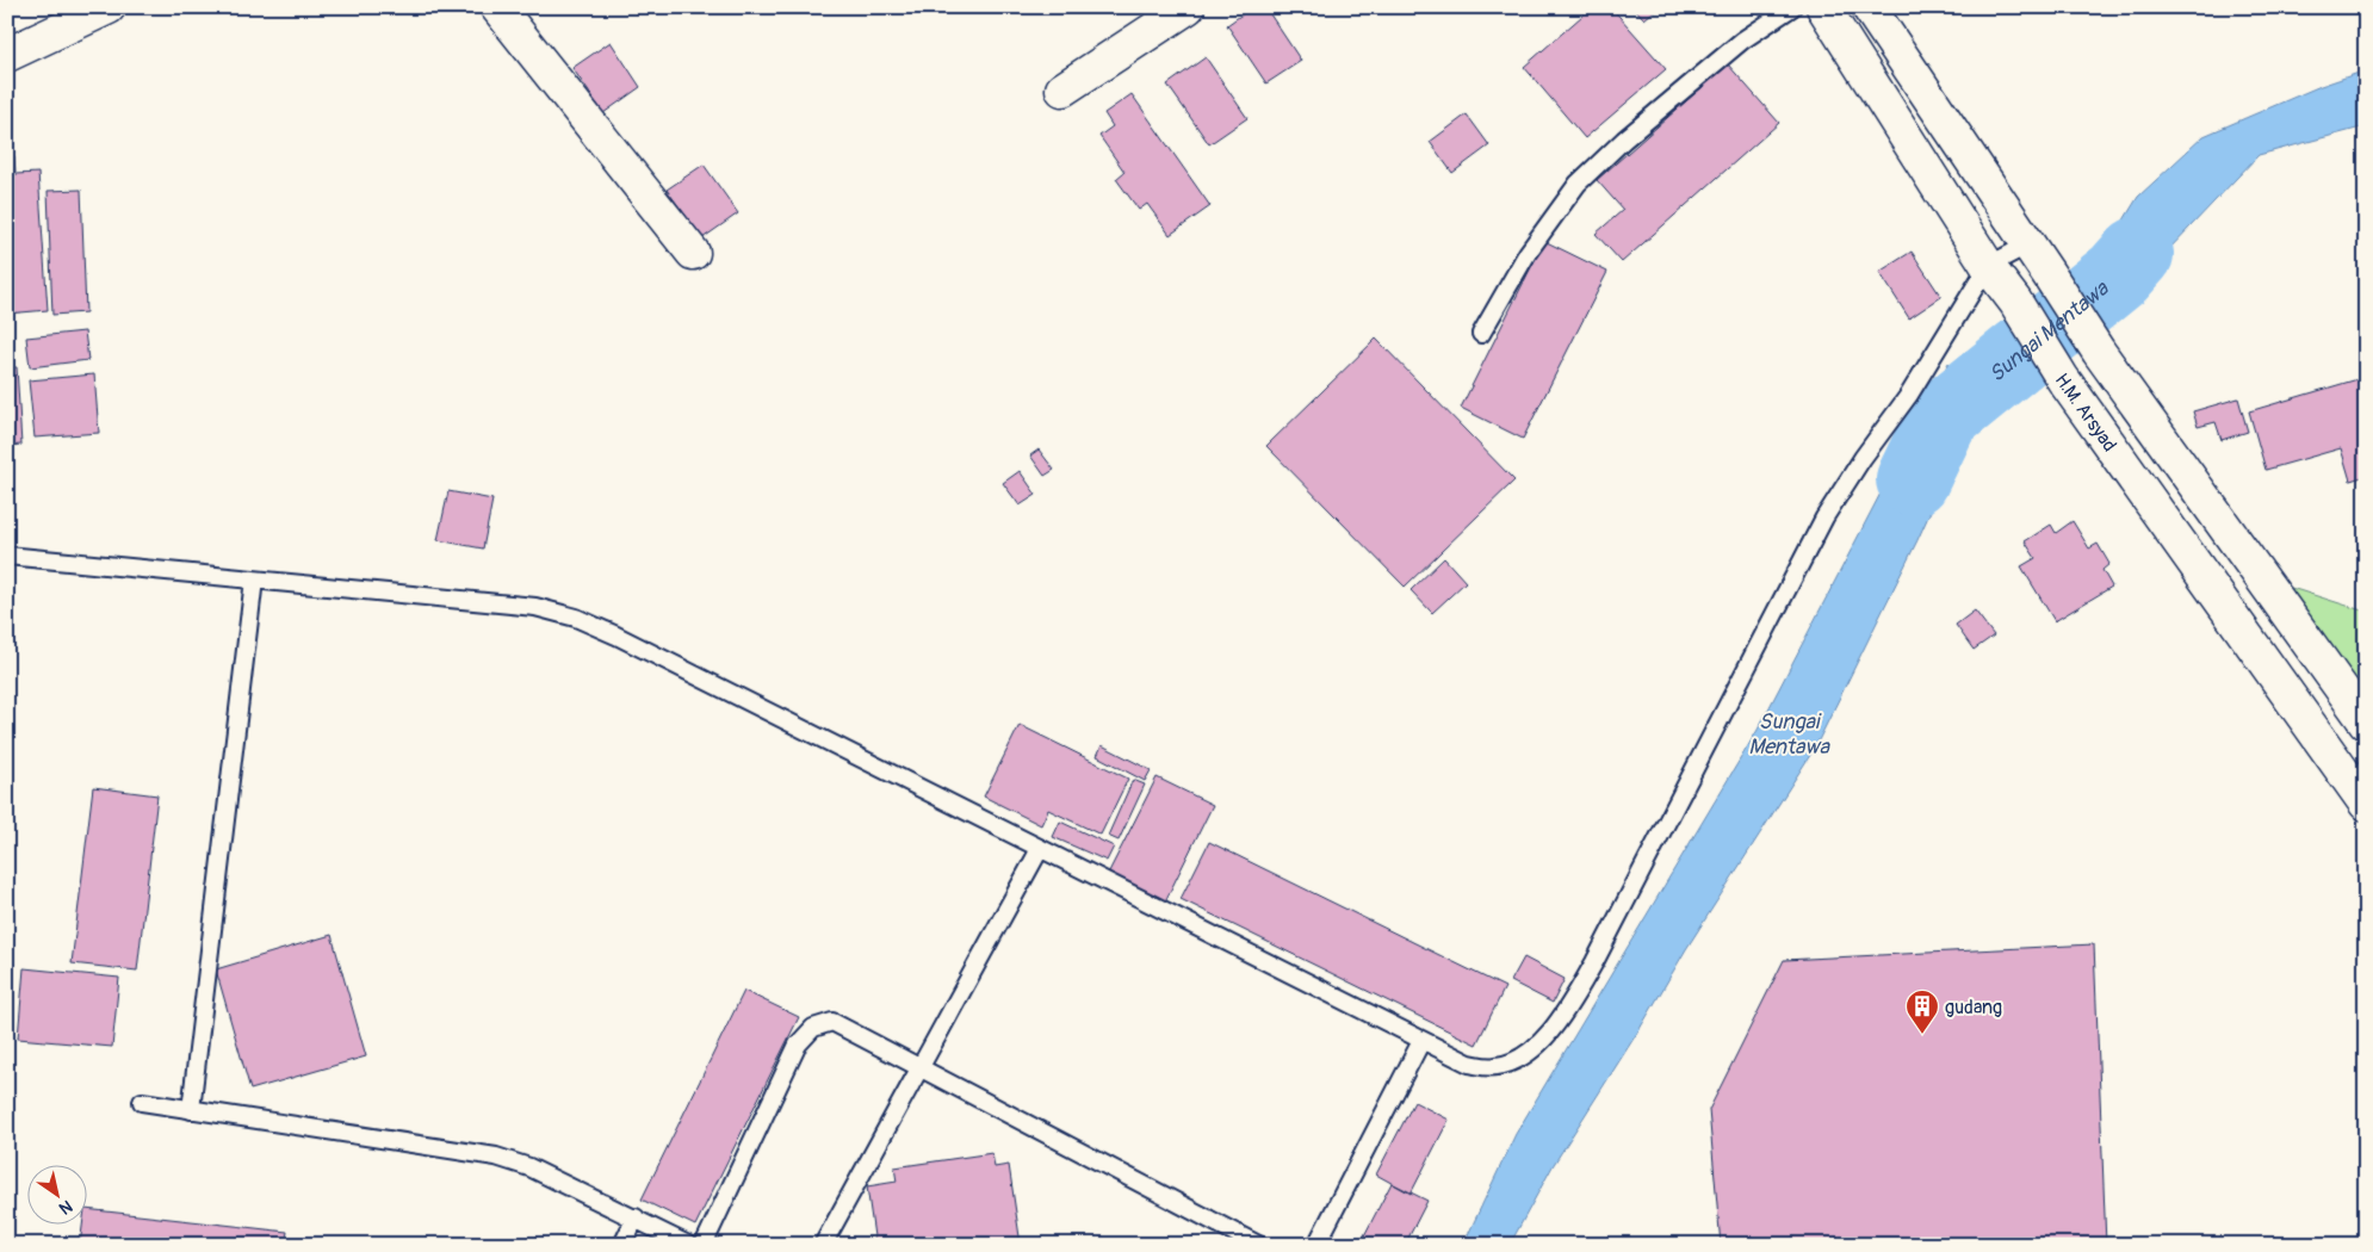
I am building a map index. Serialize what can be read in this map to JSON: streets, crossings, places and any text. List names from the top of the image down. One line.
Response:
{"streets":{"street":["H.M. Arsyad"]},"water":["Sungai Mentawa"],"places":{"building":["gudang"]},"north":"bottom right"}
